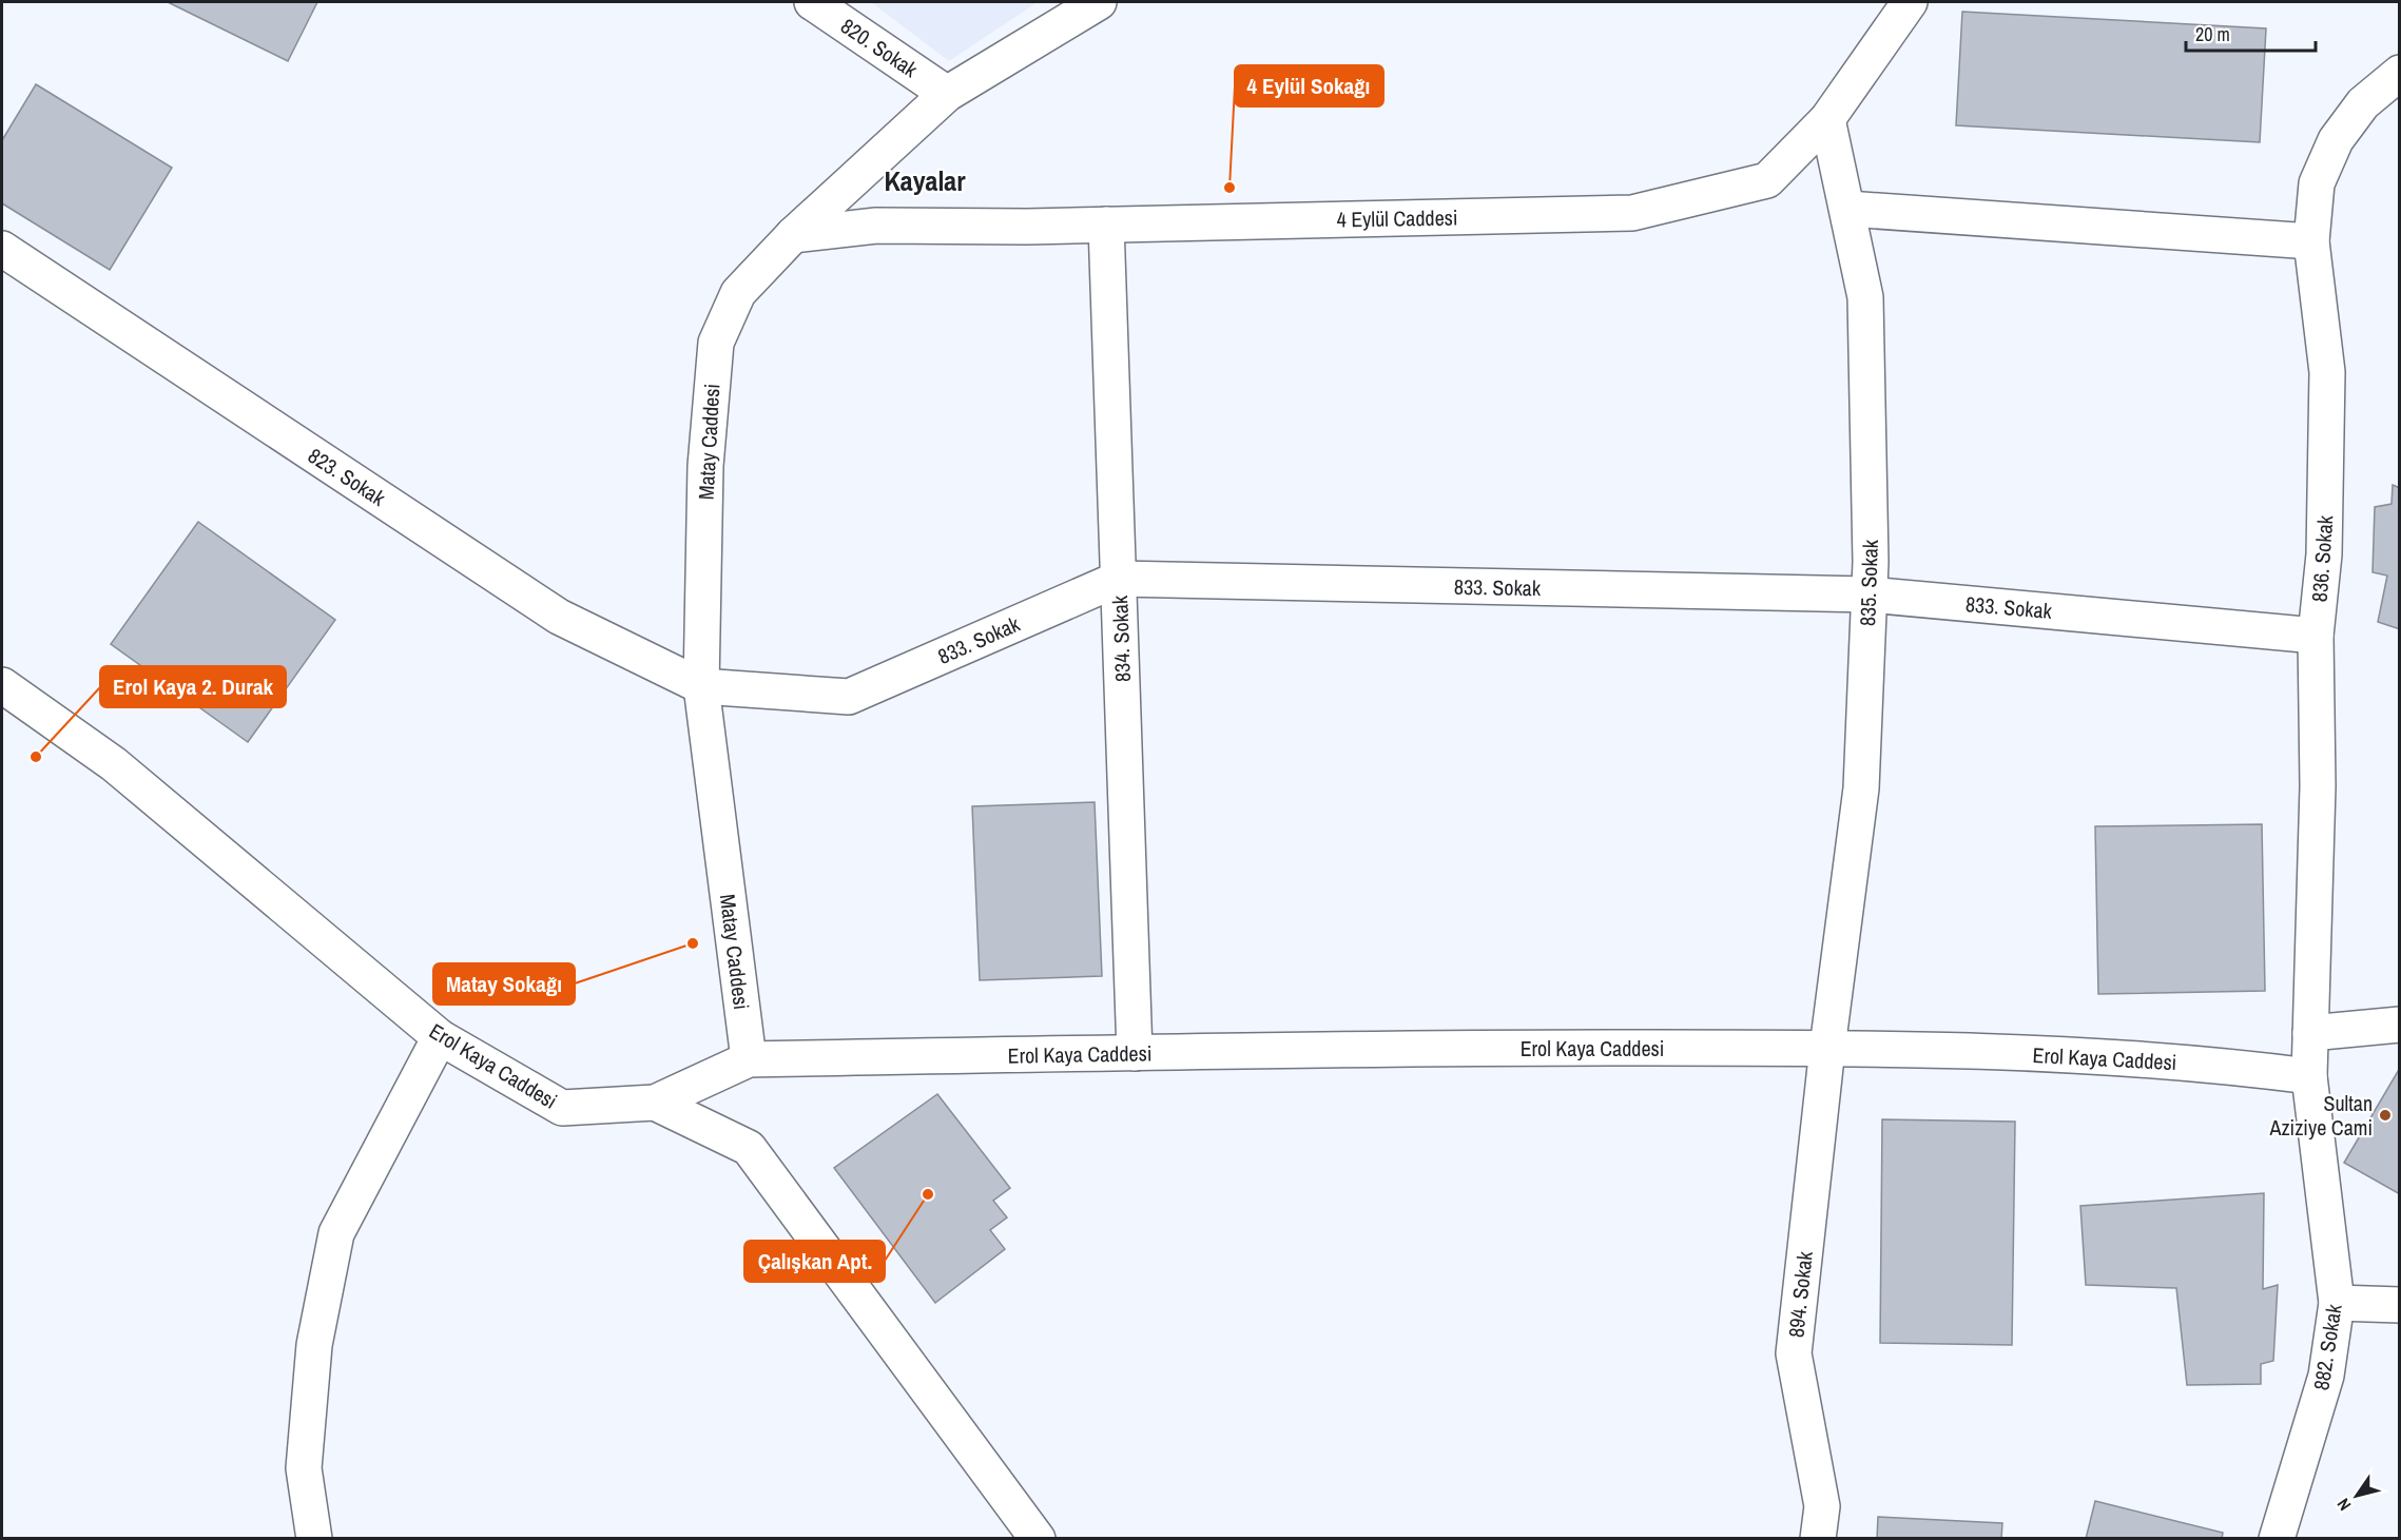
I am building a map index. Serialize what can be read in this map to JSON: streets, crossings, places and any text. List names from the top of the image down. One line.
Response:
{"streets":{"street":["820. Sokak","4 Eylül Caddesi","Matay Caddesi","823. Sokak","836. Sokak","835. Sokak","833. Sokak","834. Sokak","Erol Kaya Caddesi","894. Sokak","882. Sokak"]},"crossings":[["820. Sokak","Matay Caddesi"],["4 Eylül Caddesi","Matay Caddesi"],["4 Eylül Caddesi","835. Sokak"],["4 Eylül Caddesi","834. Sokak"],["Matay Caddesi","823. Sokak"],["Matay Caddesi","833. Sokak"],["Matay Caddesi","Erol Kaya Caddesi"],["823. Sokak","833. Sokak"],["836. Sokak","833. Sokak"],["836. Sokak","Erol Kaya Caddesi"],["836. Sokak","882. Sokak"],["835. Sokak","833. Sokak"],["835. Sokak","Erol Kaya Caddesi"],["835. Sokak","894. Sokak"],["833. Sokak","834. Sokak"],["834. Sokak","Erol Kaya Caddesi"],["Erol Kaya Caddesi","894. Sokak"],["Erol Kaya Caddesi","882. Sokak"]],"districts":["Kayalar"],"places":["4 Eylül Sokağı","Erol Kaya 2. Durak","Matay Sokağı","Sultan Aziziye Cami","Çalışkan Apt."],"scale_bar":"20 m","north":"bottom left"}
